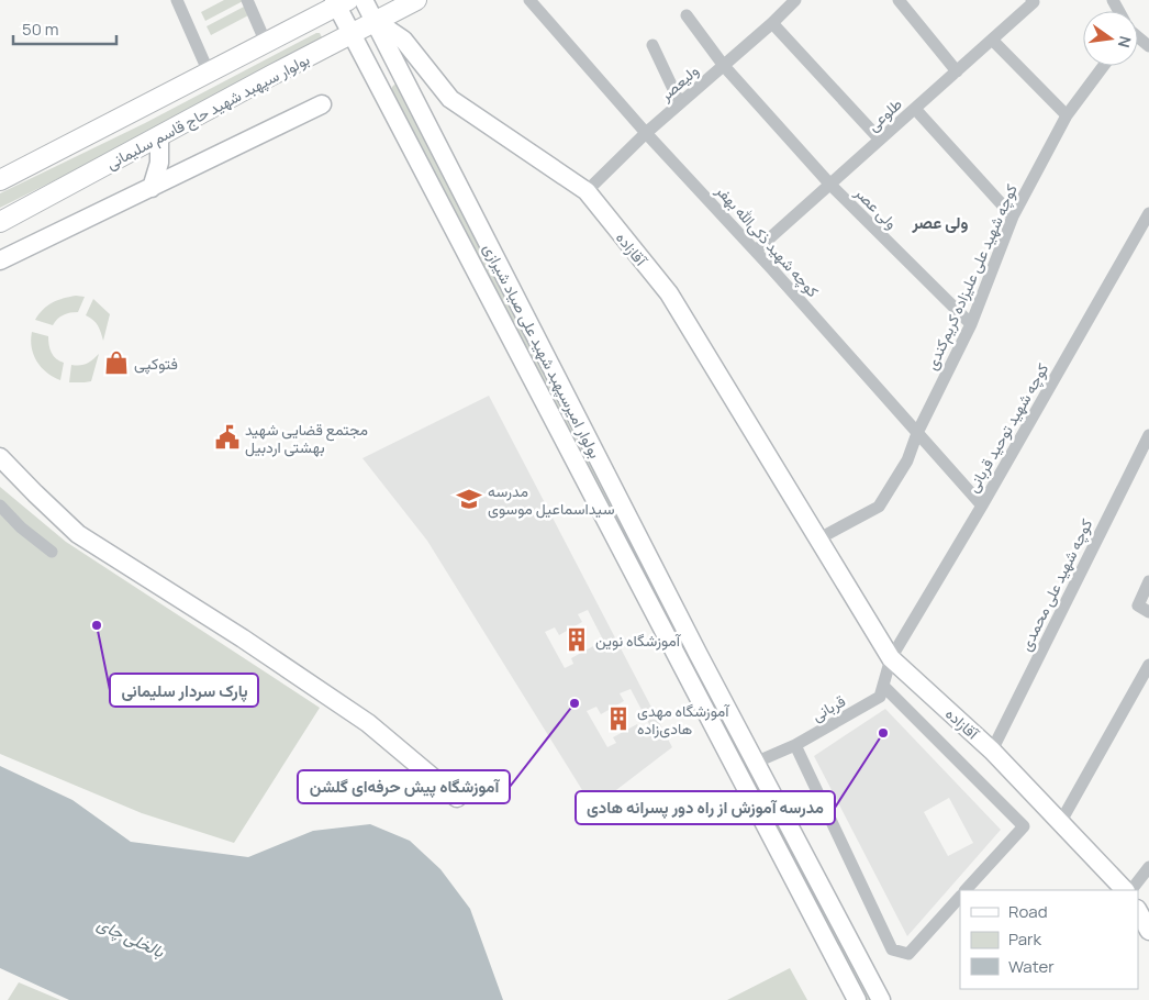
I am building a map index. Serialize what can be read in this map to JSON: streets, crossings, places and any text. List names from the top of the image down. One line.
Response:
{"streets":{"main road":["بولوار سپهبد شهید حاج قاسم سلیمانی","آقازاده","بولوار امیرسپهبد شهید علی صیاد شیرازی"],"street":["ولیعصر","طلوعی","ولی عصر","کوچه شهید ذکی‌الله بهفر","کوچه شهید علی علیزاده کریم‌کندی","کوچه شهید توحید قربانی","کوچه شهید علی محمدی","قربانی"]},"crossings":[["ولیعصر","ولی عصر"],["ولیعصر","کوچه شهید ذکی‌الله بهفر"],["ولیعصر","آقازاده"],["بولوار سپهبد شهید حاج قاسم سلیمانی","آقازاده"],["بولوار سپهبد شهید حاج قاسم سلیمانی","بولوار امیرسپهبد شهید علی صیاد شیرازی"],["طلوعی","ولی عصر"],["طلوعی","کوچه شهید ذکی‌الله بهفر"],["ولی عصر","کوچه شهید علی علیزاده کریم‌کندی"],["کوچه شهید ذکی‌الله بهفر","کوچه شهید علی علیزاده کریم‌کندی"],["کوچه شهید ذکی‌الله بهفر","کوچه شهید توحید قربانی"],["آقازاده","بولوار امیرسپهبد شهید علی صیاد شیرازی"],["آقازاده","کوچه شهید توحید قربانی"],["آقازاده","کوچه شهید علی محمدی"],["آقازاده","قربانی"],["بولوار امیرسپهبد شهید علی صیاد شیرازی","قربانی"],["کوچه شهید توحید قربانی","قربانی"]],"districts":["ولی عصر"],"water":["بالخلی چای"],"places":{"shop":["فتوکپی"],"public building":["مجتمع قضایی شهید بهشتی اردبیل"],"school or university":["مدرسه سیداسماعیل موسوی"],"other":["پارک سردار سلیمانی","آموزشگاه پیش حرفه‌ای گلشن","مدرسه آموزش از راه دور پسرانه هادی"],"building":["آموزشگاه نوین","آموزشگاه مهدی هادی‌زاده"]},"legend":["Road","Park","Water"],"scale_bar":"50 m","north":"right"}
